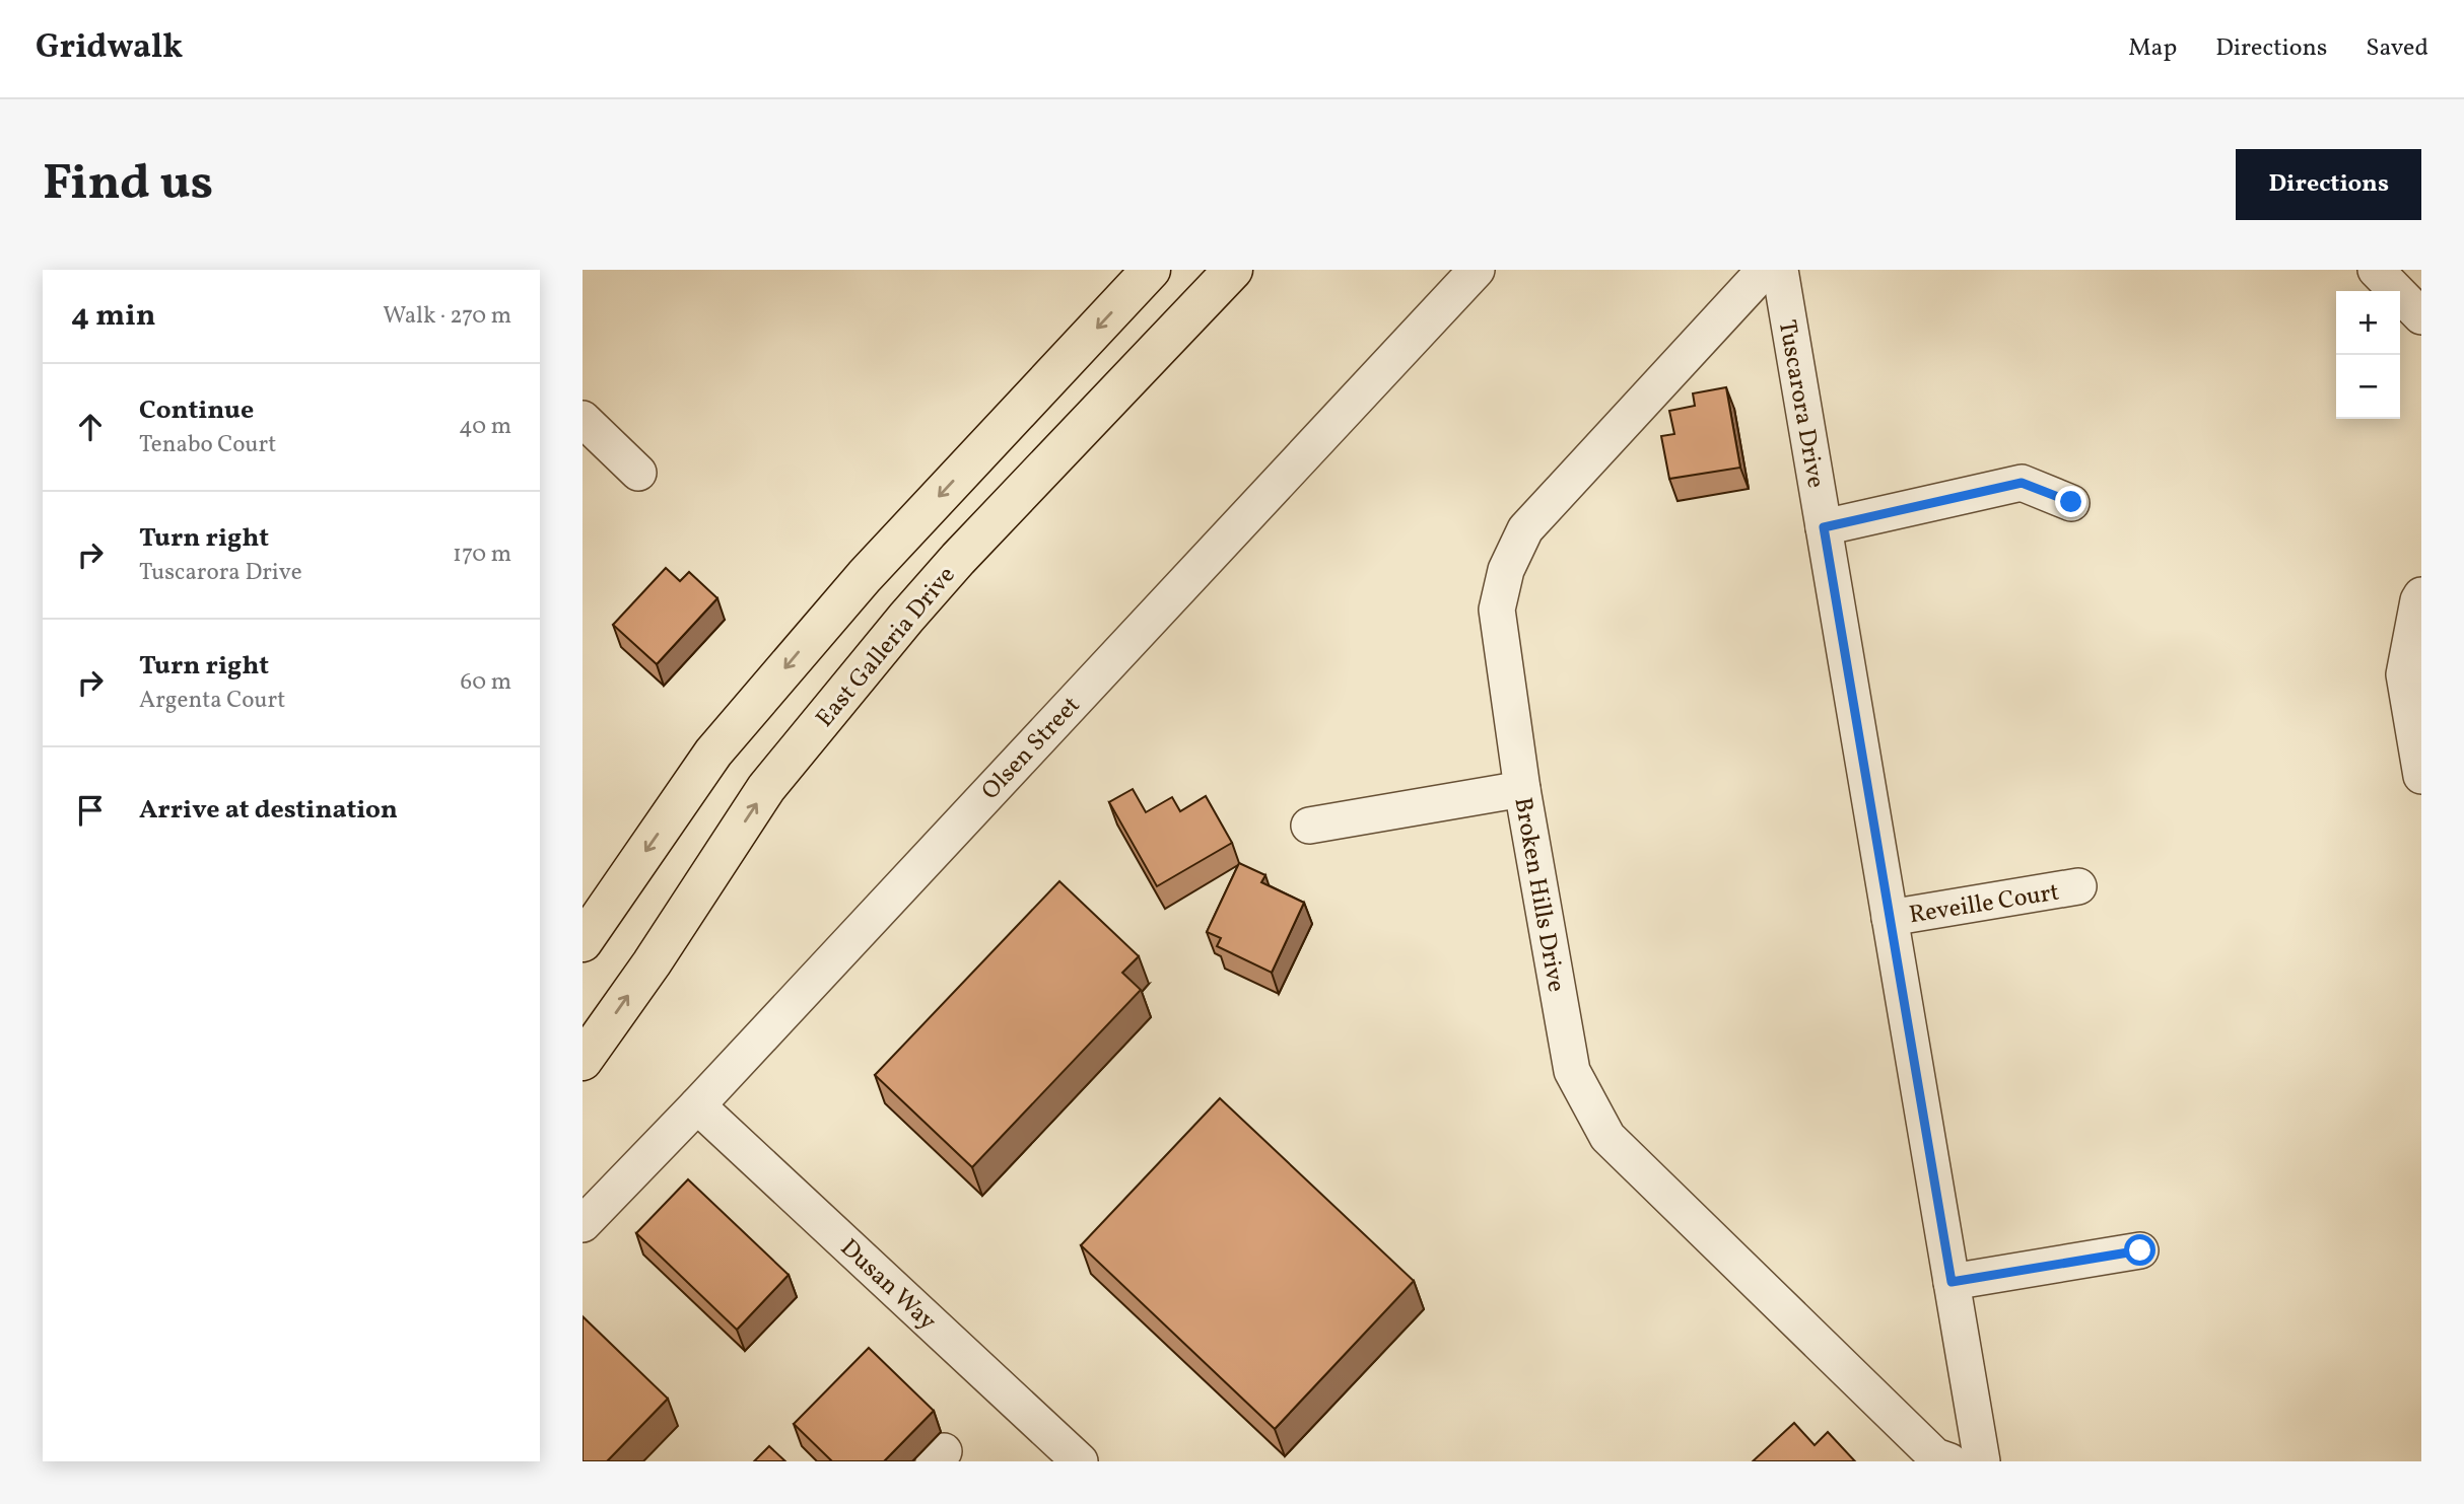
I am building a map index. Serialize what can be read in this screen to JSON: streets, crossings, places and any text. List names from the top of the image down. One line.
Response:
{"streets":{"main road":["East Galleria Drive"],"street":["Tuscarora Drive","Olsen Street","Broken Hills Drive","Reveille Court","Dusan Way"]},"crossings":[["Tuscarora Drive","Reveille Court"],["Olsen Street","Dusan Way"]],"page":{"header":"Gridwalk","nav":["Map","Directions","Saved"],"buttons":"Directions","title":"Find us","heading":["4 min","Walk · 270 m"],"map_buttons":["+","−"],"list":[["Continue","Tenabo Court","40 m"],["Turn right","Tuscarora Drive","170 m"],["Turn right","Argenta Court","60 m"],"Arrive at destination"]}}
